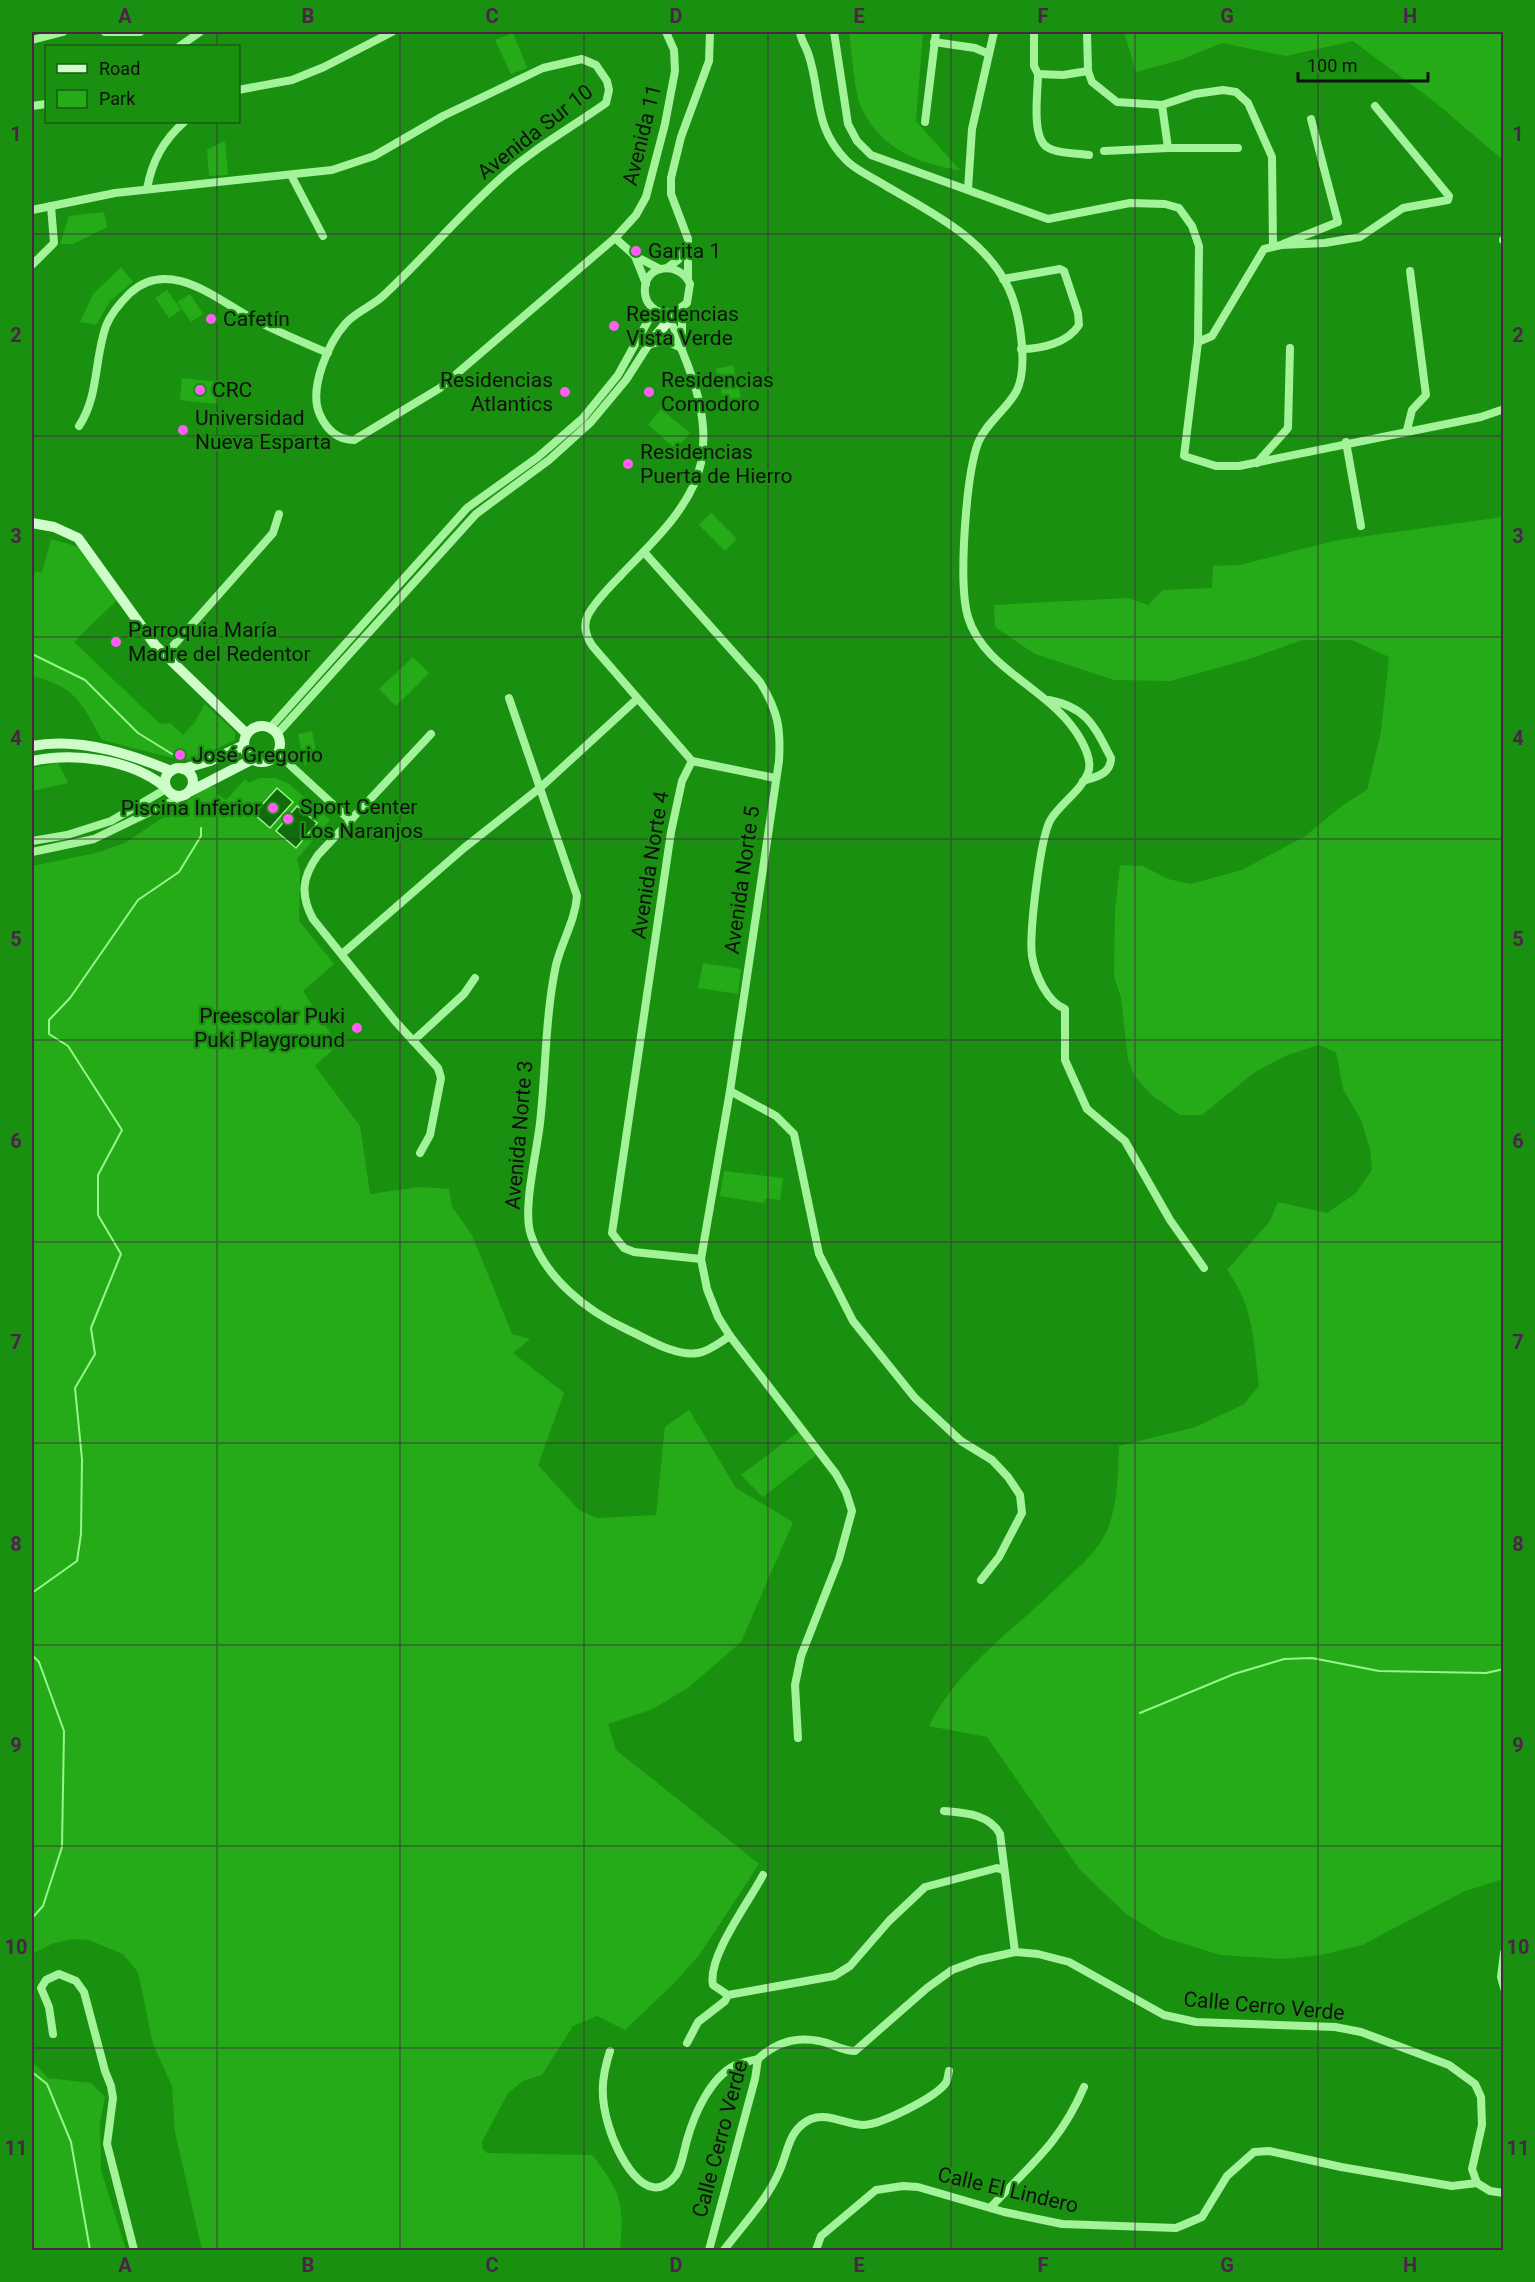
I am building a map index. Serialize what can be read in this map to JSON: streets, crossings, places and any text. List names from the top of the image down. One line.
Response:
{"streets":{"street":["Avenida Sur 10","Avenida 11","Avenida Norte 4","Avenida Norte 5","Avenida Norte 3","Calle Cerro Verde","Calle El Lindero"]},"crossings":[["Avenida Sur 10","Avenida 11"],["Avenida Norte 4","Avenida Norte 5"],["Calle Cerro Verde","Calle El Lindero"]],"places":["Garita 1","Cafetín","Residencias Vista Verde","CRC","Residencias Atlantics","Residencias Comodoro","Universidad Nueva Esparta","Residencias Puerta de Hierro","Parroquia María Madre del Redentor","José Gregorio","Piscina Inferior","Sport Center Los Naranjos","Preescolar Puki Puki Playground"],"legend":["Road","Park"],"scale_bar":"100 m","grid":{"columns":["A","B","C","D","E","F","G","H"],"rows":["1","2","3","4","5","6","7","8","9","10","11"]}}
